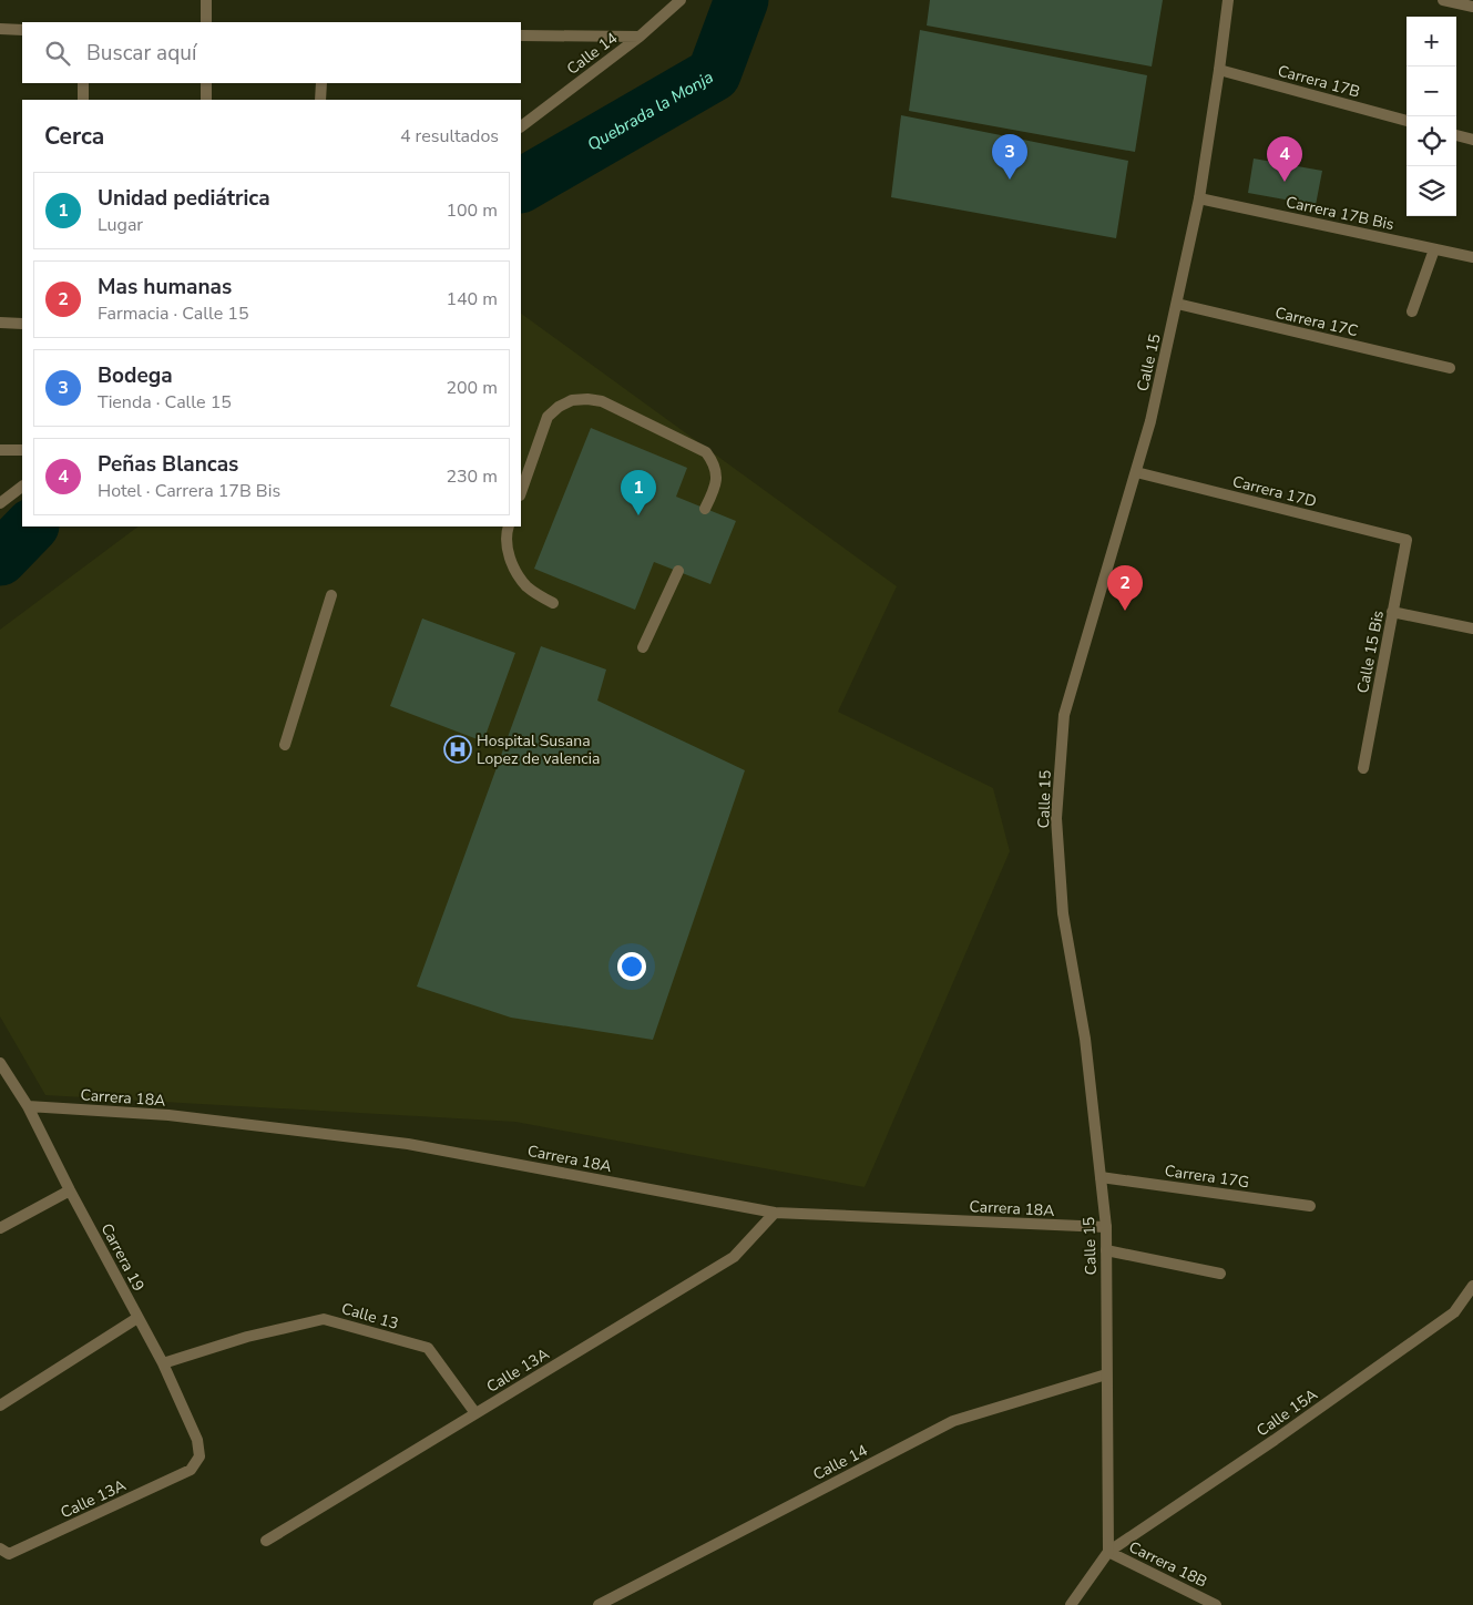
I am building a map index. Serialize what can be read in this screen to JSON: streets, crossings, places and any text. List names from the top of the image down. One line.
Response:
{"streets":{"street":["Calle 14","Carrera 17B","Carrera 17B Bis","Carrera 17C","Calle 15","Carrera 17D","Calle 15 Bis","Carrera 18A","Carrera 17G","Carrera 19","Calle 13","Calle 13A","Calle 15A","Carrera 18B"]},"crossings":[["Calle 14","Calle 15"],["Carrera 17B","Calle 15"],["Carrera 17B Bis","Calle 15"],["Carrera 17C","Calle 15"],["Calle 15","Carrera 17D"],["Calle 15","Carrera 18A"],["Calle 15","Carrera 17G"],["Calle 15","Calle 15A"],["Calle 15","Carrera 18B"],["Carrera 17D","Calle 15 Bis"],["Carrera 18A","Carrera 19"],["Carrera 18A","Calle 13A"],["Carrera 19","Calle 13"],["Carrera 19","Calle 13A"],["Calle 13","Calle 13A"],["Calle 15A","Carrera 18B"]],"water":["Quebrada la Monja"],"places":{"hospital":["Hospital Susana Lopez de valencia"]},"page":{"map_buttons":["+","−"],"search":"Buscar aquí","heading":["Cerca","4 resultados"],"pins":["3","4","1","2"],"list":[{"mark":"1","name":"Unidad pediátrica","note":"Lugar","value":"100 m"},{"mark":"2","name":"Mas humanas","note":"Farmacia · Calle 15","value":"140 m"},{"mark":"3","name":"Bodega","note":"Tienda · Calle 15","value":"200 m"},{"mark":"4","name":"Peñas Blancas","note":"Hotel · Carrera 17B Bis","value":"230 m"}]}}
